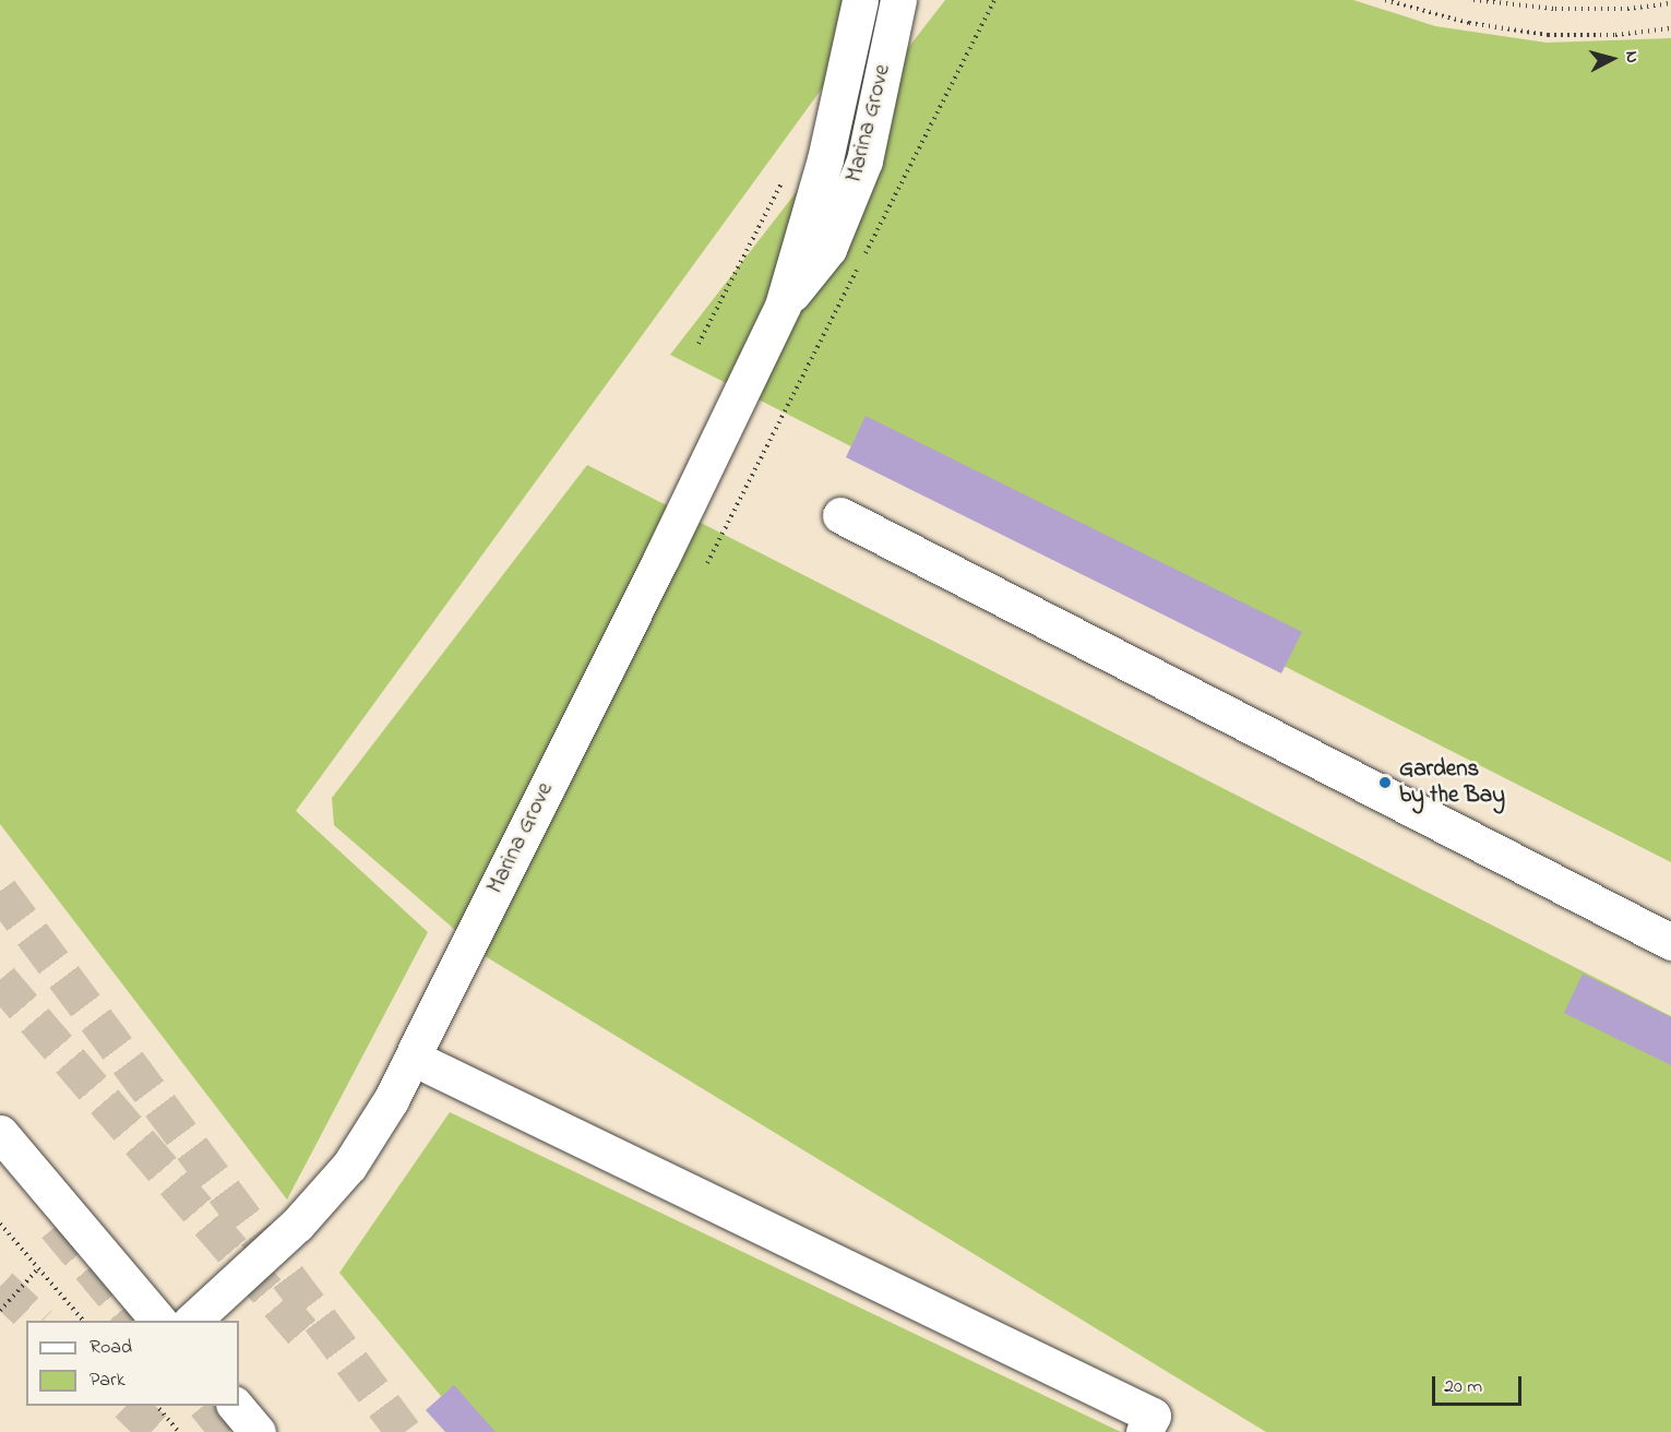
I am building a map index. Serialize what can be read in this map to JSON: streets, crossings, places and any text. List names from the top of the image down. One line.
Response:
{"streets":{"street":["Marina Grove"]},"places":["Gardens by the Bay"],"legend":["Road","Park"],"scale_bar":"20 m","north":"right"}
